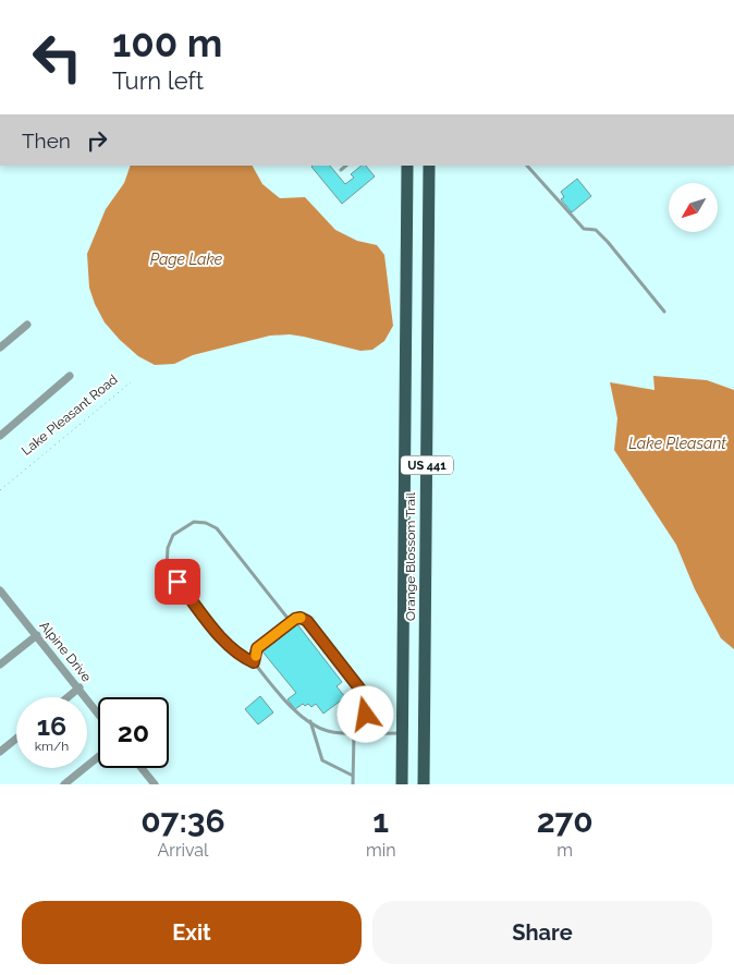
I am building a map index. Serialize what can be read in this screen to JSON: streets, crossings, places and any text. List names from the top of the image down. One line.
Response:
{"streets":{"main road":["US 441","Orange Blossom Trail"],"street":["Alpine Drive"],"path":["Lake Pleasant Road"]},"water":["Page Lake","Lake Pleasant"],"north":"bottom left","page":{"turn":["100 m","Turn left"],"then":"Then","speed":"16 km/h","limit":"20","eta":["07:36","Arrival","1","min","270","m"],"buttons":["Exit","Share"]}}
